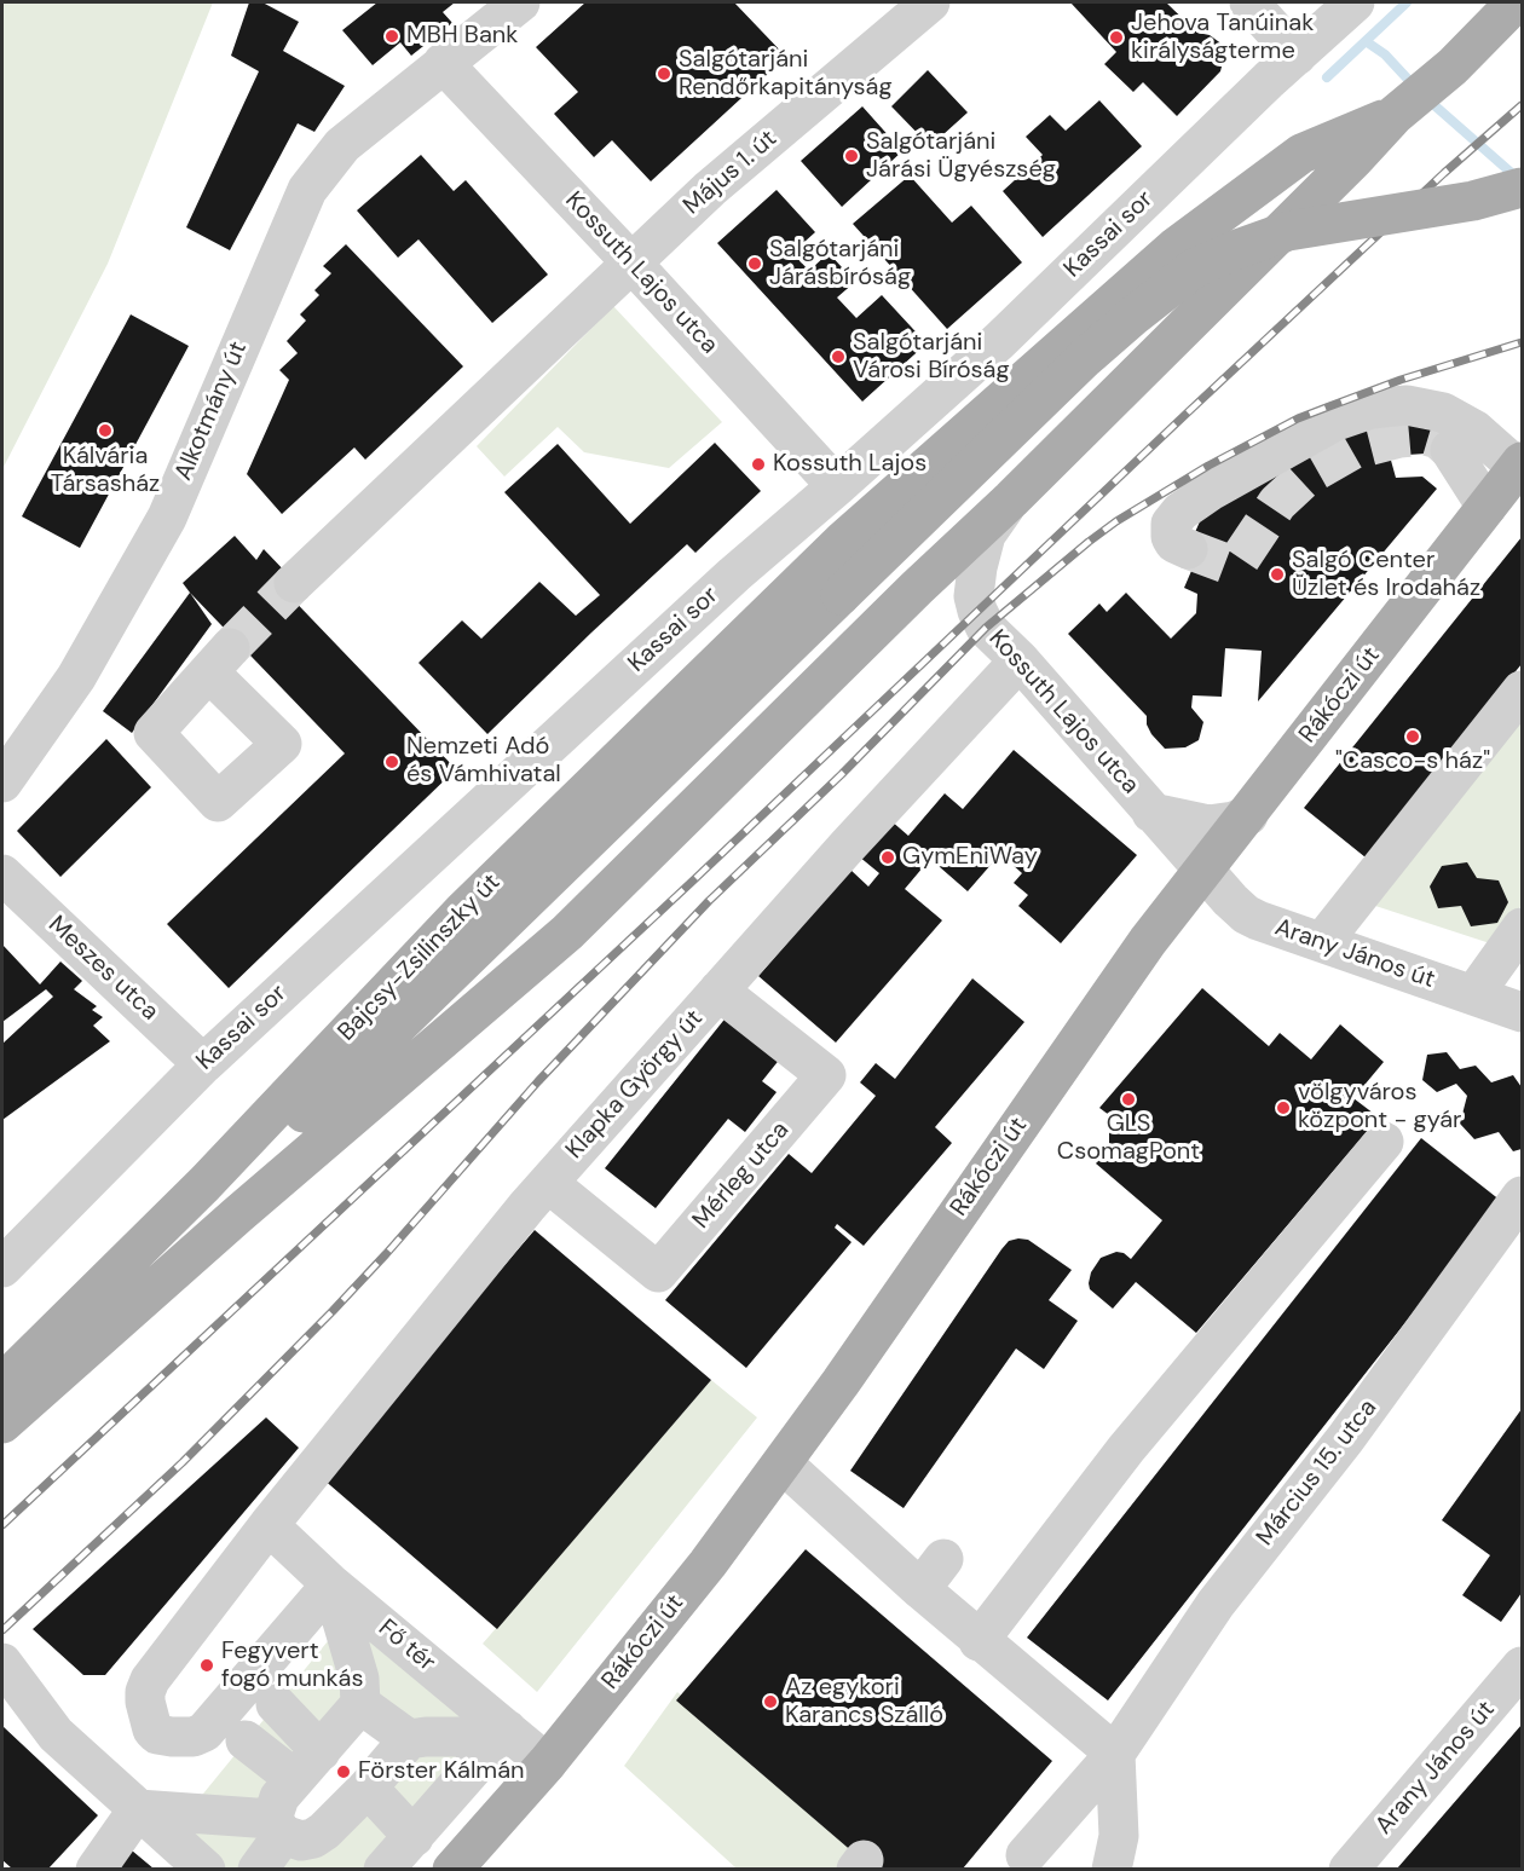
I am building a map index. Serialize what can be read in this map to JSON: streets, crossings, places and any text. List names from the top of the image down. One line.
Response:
{"streets":{"main road":["Rákóczi út","Bajcsy-Zsilinszky út"],"street":["Május 1. út","Kassai sor","Kossuth Lajos utca","Alkotmány út","Arany János út","Meszes utca","Klapka György út","Mérleg utca","Március 15. utca","Fő tér"]},"crossings":[["Május 1. út","Kossuth Lajos utca"],["Kassai sor","Kossuth Lajos utca"],["Kassai sor","Meszes utca"],["Kossuth Lajos utca","Alkotmány út"],["Kossuth Lajos utca","Rákóczi út"],["Kossuth Lajos utca","Arany János út"],["Kossuth Lajos utca","Klapka György út"],["Rákóczi út","Arany János út"],["Rákóczi út","Fő tér"],["Klapka György út","Mérleg utca"],["Klapka György út","Fő tér"]],"places":["MBH Bank","Jehova Tanúinak királyságterme","Salgótarjáni Rendőrkapitányság","Salgótarjáni Járási Ügyészség","Salgótarjáni Járásbíróság","Salgótarjáni Városi Bíróság","Kálvária Társasház","Kossuth Lajos","Salgó Center Üzlet és Irodaház","\"Casco-s ház\"","Nemzeti Adó és Vámhivatal","GymEniWay","GLS CsomagPont","völgyváros központ - gyár","Fegyvert fogó munkás","Az egykori Karancs Szálló","Förster Kálmán"]}
